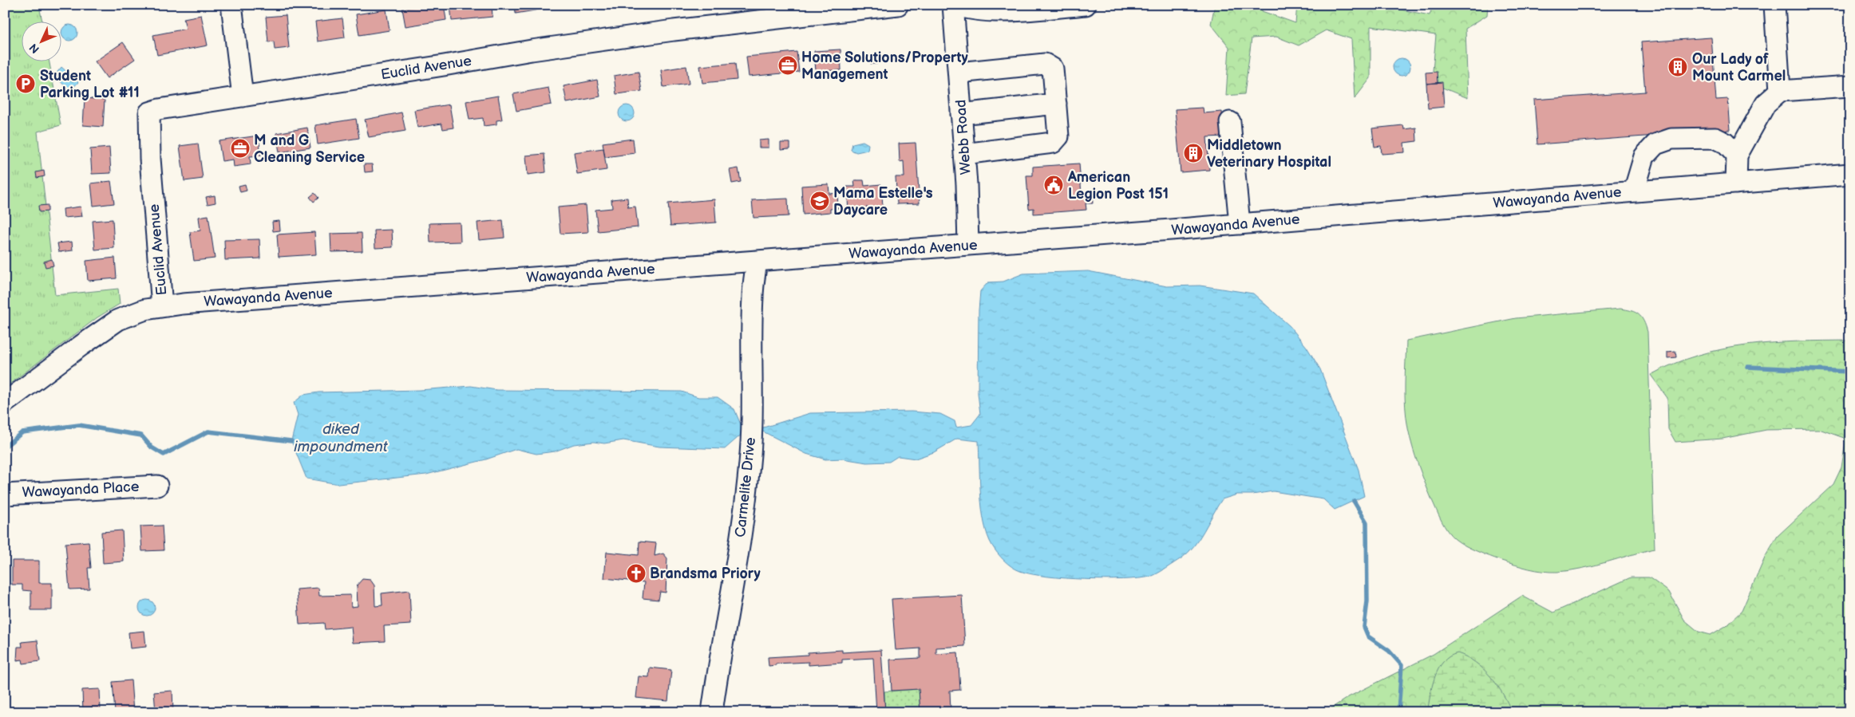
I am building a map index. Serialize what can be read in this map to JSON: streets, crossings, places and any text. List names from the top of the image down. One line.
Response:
{"streets":{"street":["Euclid Avenue","Webb Road","Wawayanda Avenue","Carmelite Drive","Wawayanda Place"]},"crossings":[["Euclid Avenue","Wawayanda Avenue"],["Webb Road","Wawayanda Avenue"],["Wawayanda Avenue","Carmelite Drive"]],"water":["diked impoundment"],"places":{"office":["Home Solutions/Property Management","M and G Cleaning Service"],"building":["Our Lady of Mount Carmel","Middletown Veterinary Hospital"],"parking":["Student Parking Lot #11"],"public building":["American Legion Post 151"],"school or university":["Mama Estelle's Daycare"],"church":["Brandsma Priory"]},"north":"bottom left"}
